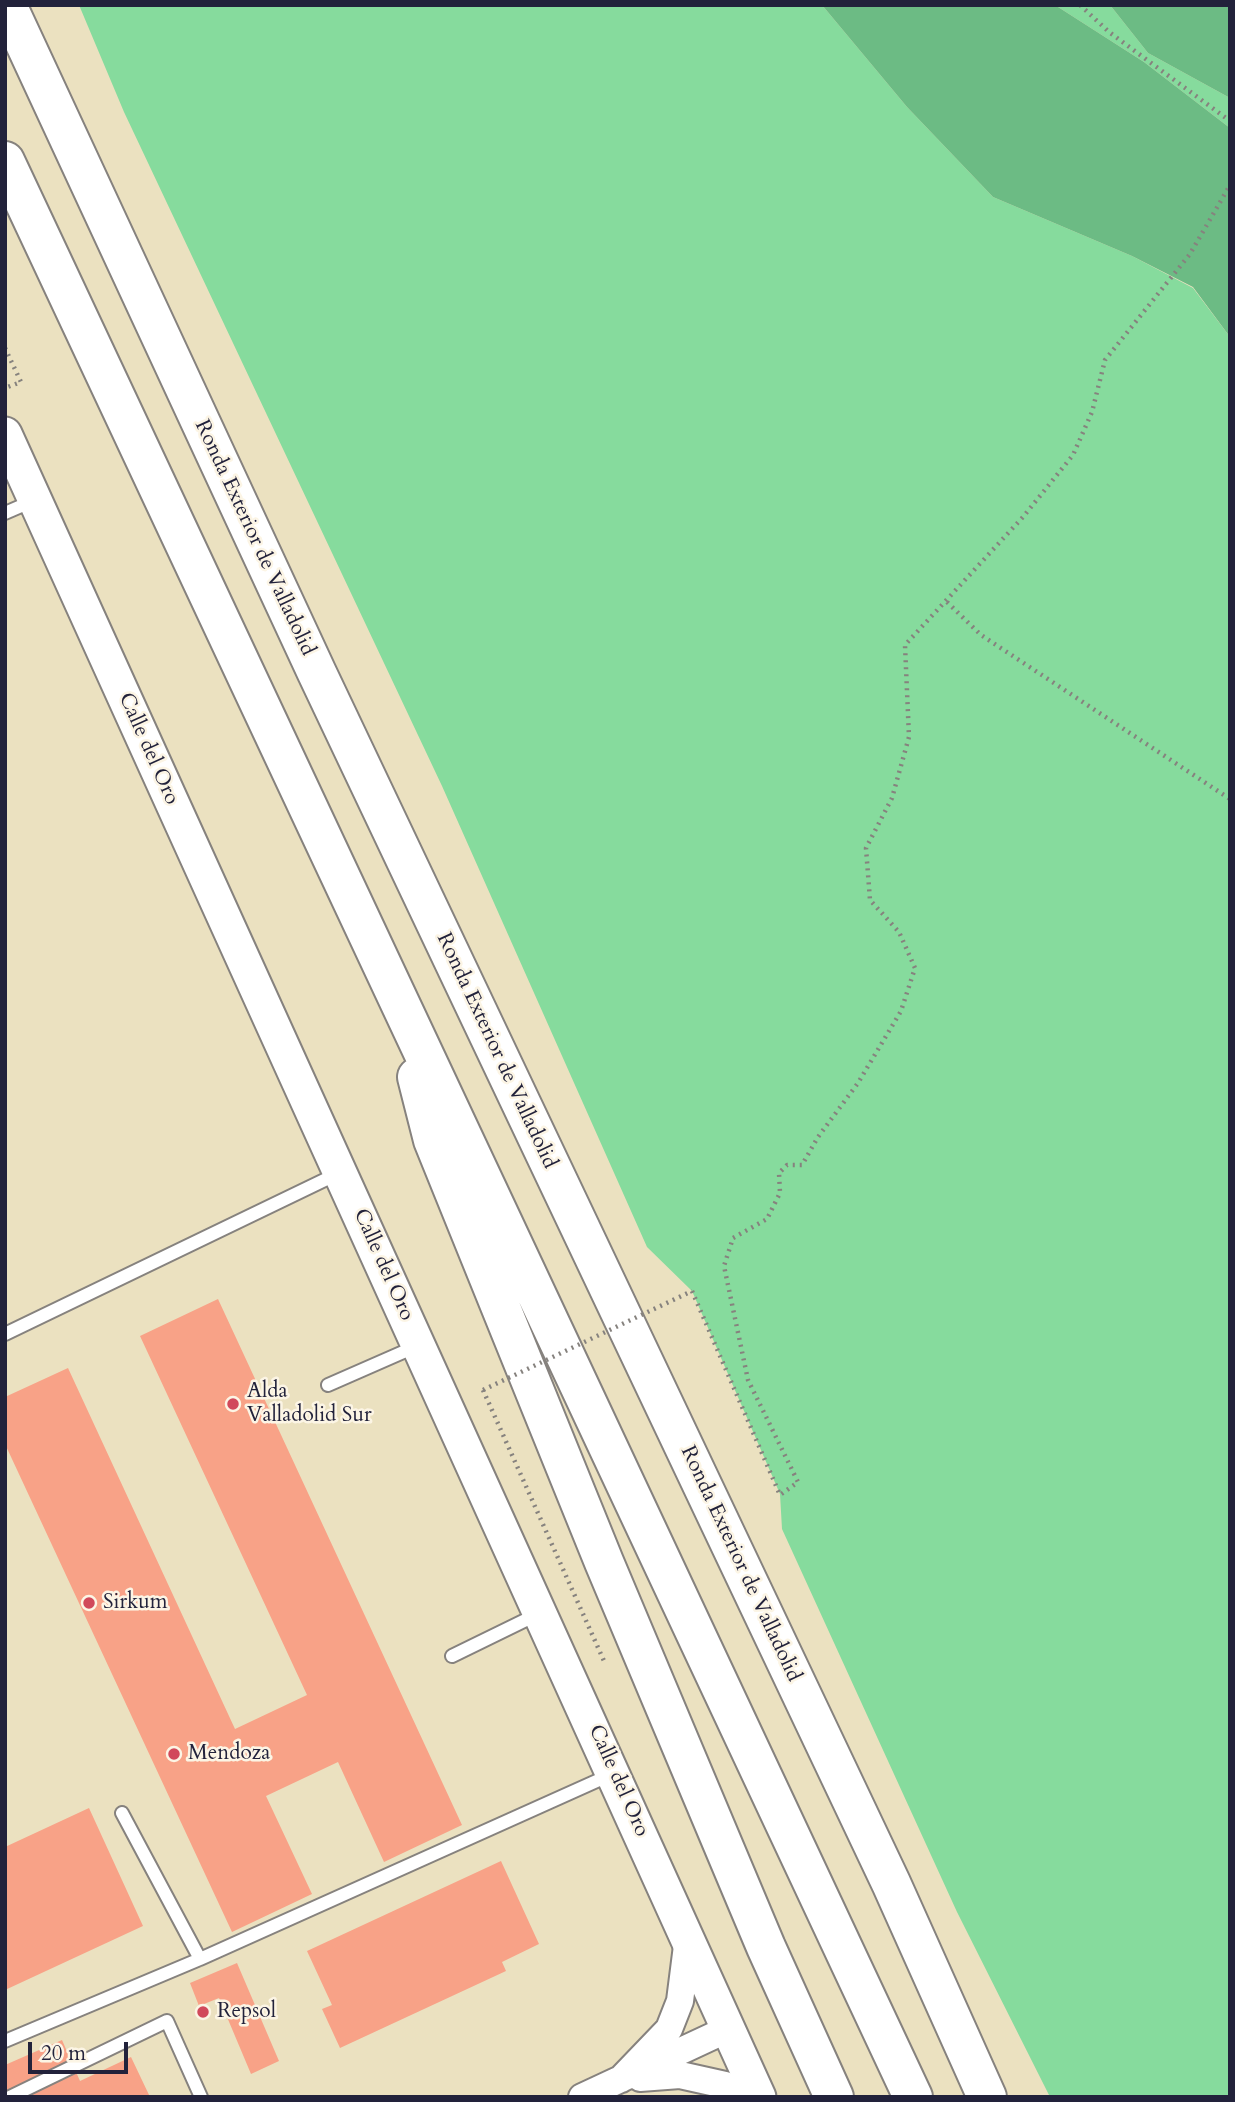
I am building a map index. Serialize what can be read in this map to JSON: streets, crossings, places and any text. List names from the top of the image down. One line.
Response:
{"streets":{"highway":["Ronda Exterior de Valladolid"],"street":["Calle del Oro"]},"places":["Alda Valladolid Sur","Sirkum","Mendoza","Repsol"],"scale_bar":"20 m"}
